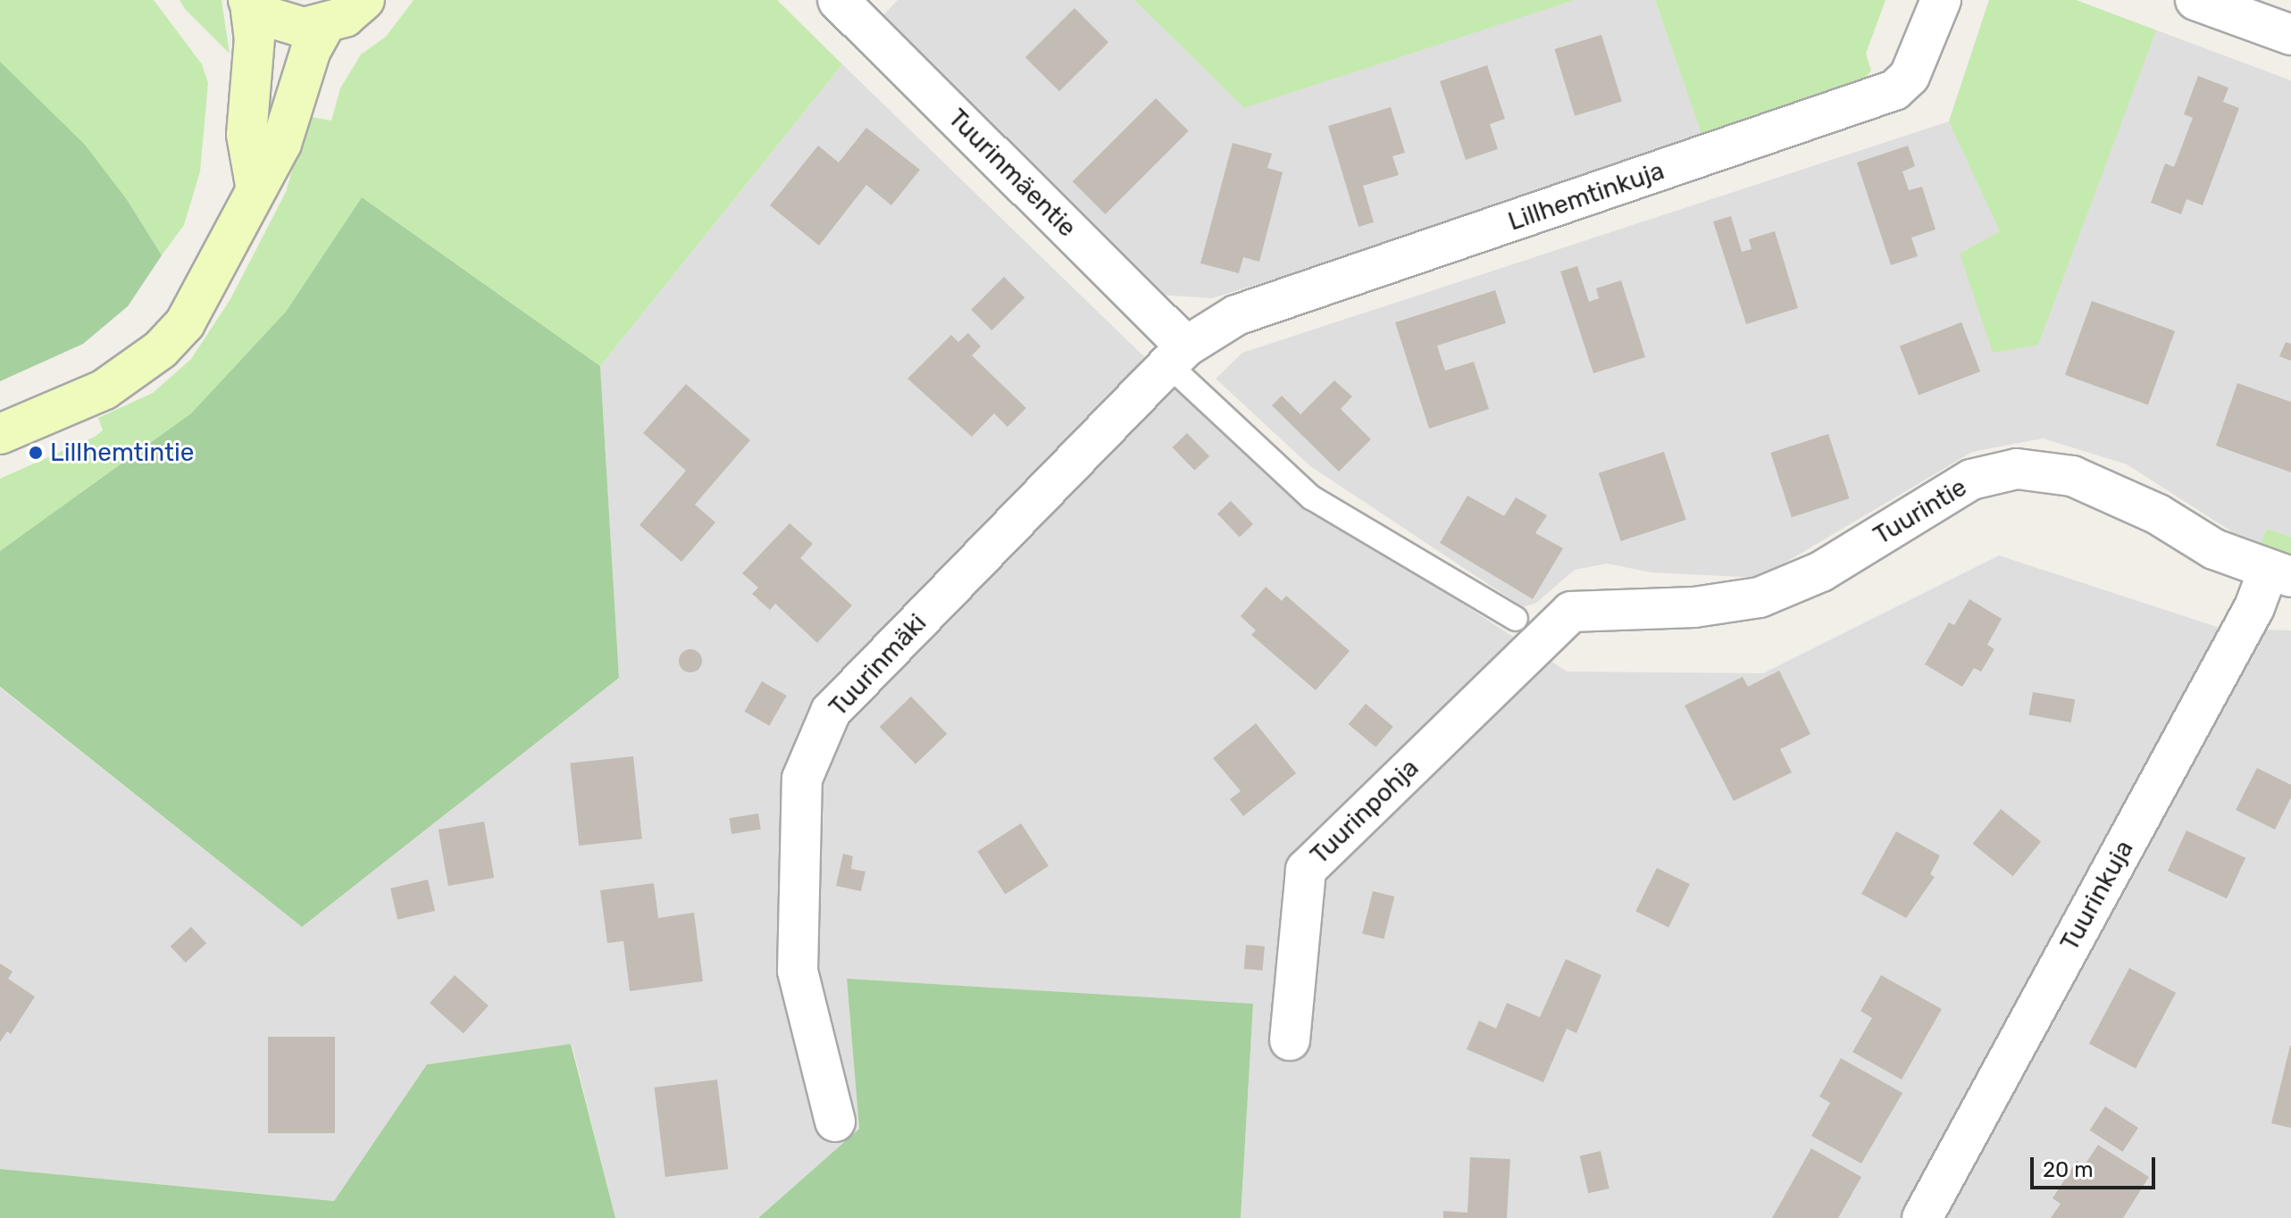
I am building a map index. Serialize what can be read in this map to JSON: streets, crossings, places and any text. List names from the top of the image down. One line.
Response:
{"streets":{"street":["Tuurinmäentie","Lillhemtinkuja","Tuurintie","Tuurinmäki","Tuurinpohja","Tuurinkuja"]},"crossings":[["Tuurinmäentie","Lillhemtinkuja"],["Tuurinmäentie","Tuurintie"],["Tuurinmäentie","Tuurinmäki"],["Tuurinmäentie","Tuurinpohja"],["Lillhemtinkuja","Tuurinmäki"],["Tuurintie","Tuurinpohja"],["Tuurintie","Tuurinkuja"]],"places":["Lillhemtintie"],"scale_bar":"20 m"}
